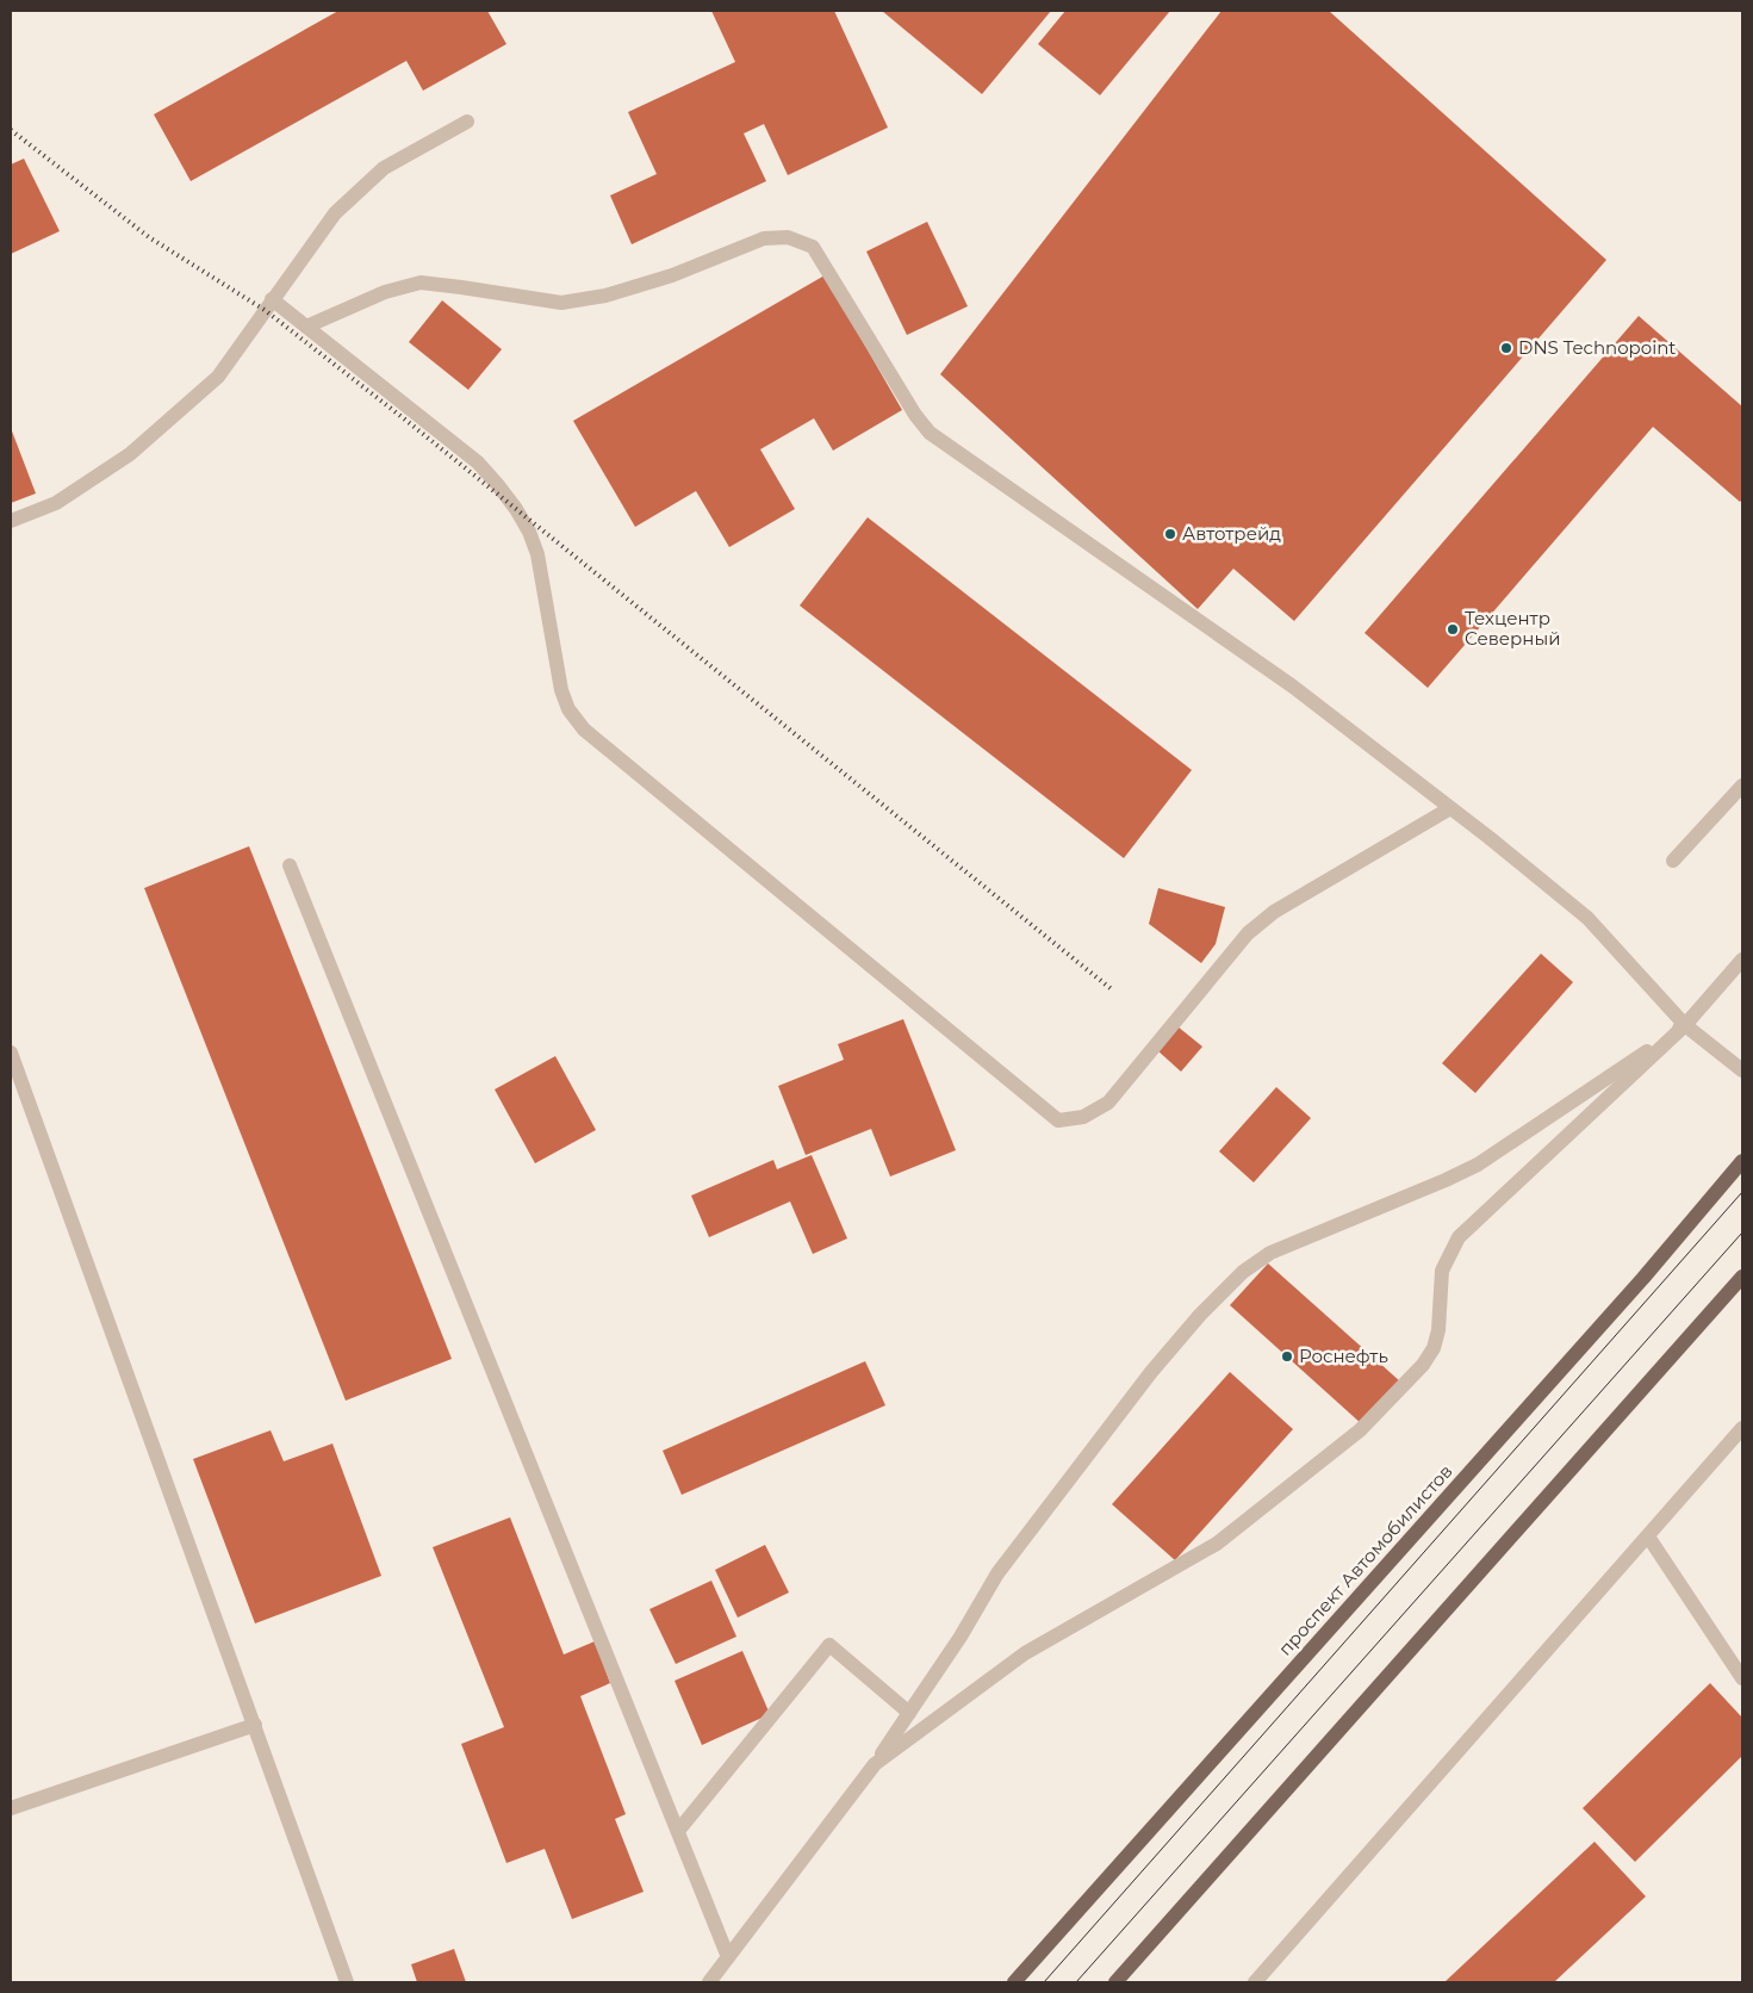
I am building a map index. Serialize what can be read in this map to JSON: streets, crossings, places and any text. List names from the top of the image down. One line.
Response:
{"streets":{"main road":["проспект Автомобилистов"]},"places":["DNS Technopoint","Автотрейд","Техцентр Северный","Роснефть"]}
